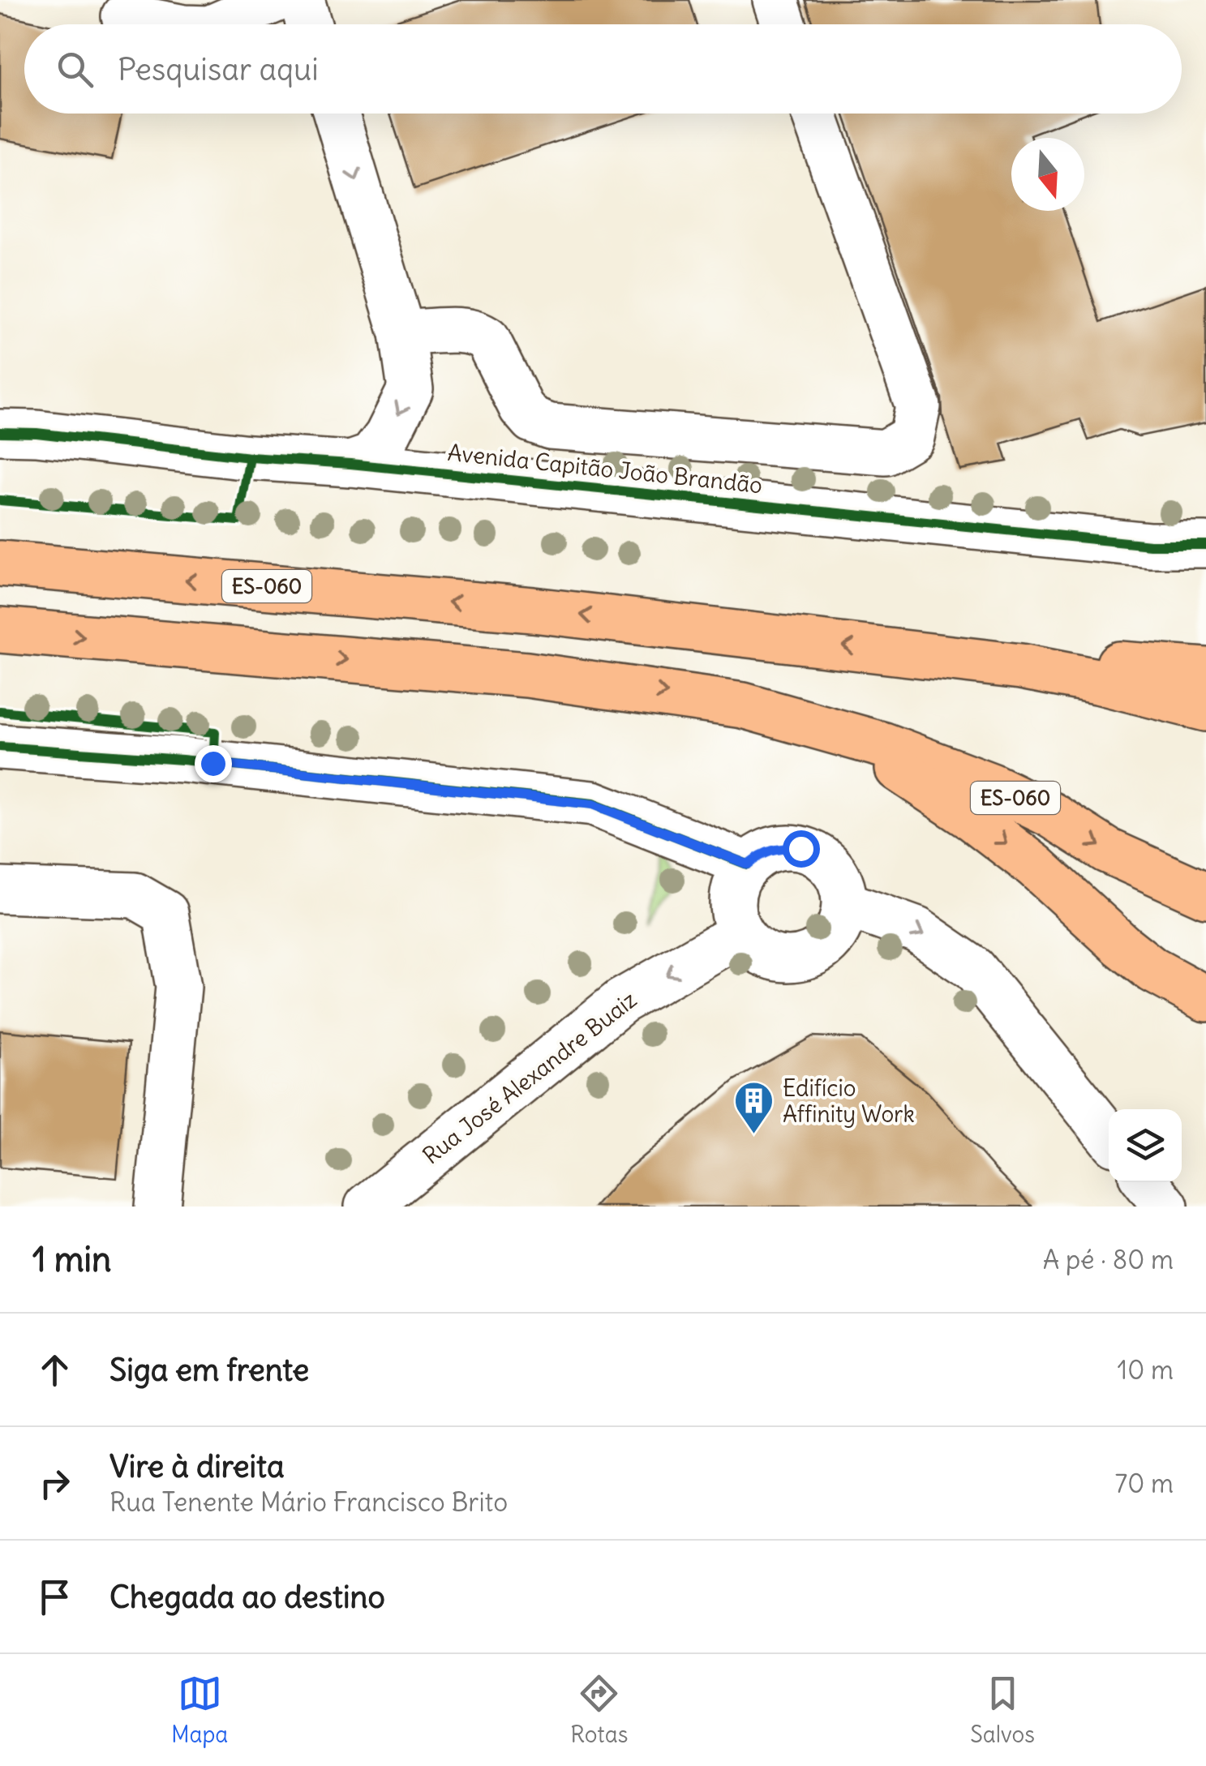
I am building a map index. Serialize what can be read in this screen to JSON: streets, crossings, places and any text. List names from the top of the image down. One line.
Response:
{"streets":{"main road":["ES-060"],"street":["Avenida Capitão João Brandão","Rua José Alexandre Buaiz"]},"one_way":["Rua José Alexandre Buaiz"],"places":{"building":["Edifício Affinity Work"]},"north":"bottom","page":{"search":"Pesquisar aqui","heading":["1 min","A pé · 80 m"],"list":[["Siga em frente","10 m"],["Vire à direita","Rua Tenente Mário Francisco Brito","70 m"],"Chegada ao destino"],"nav":["Mapa","Rotas","Salvos"]}}
